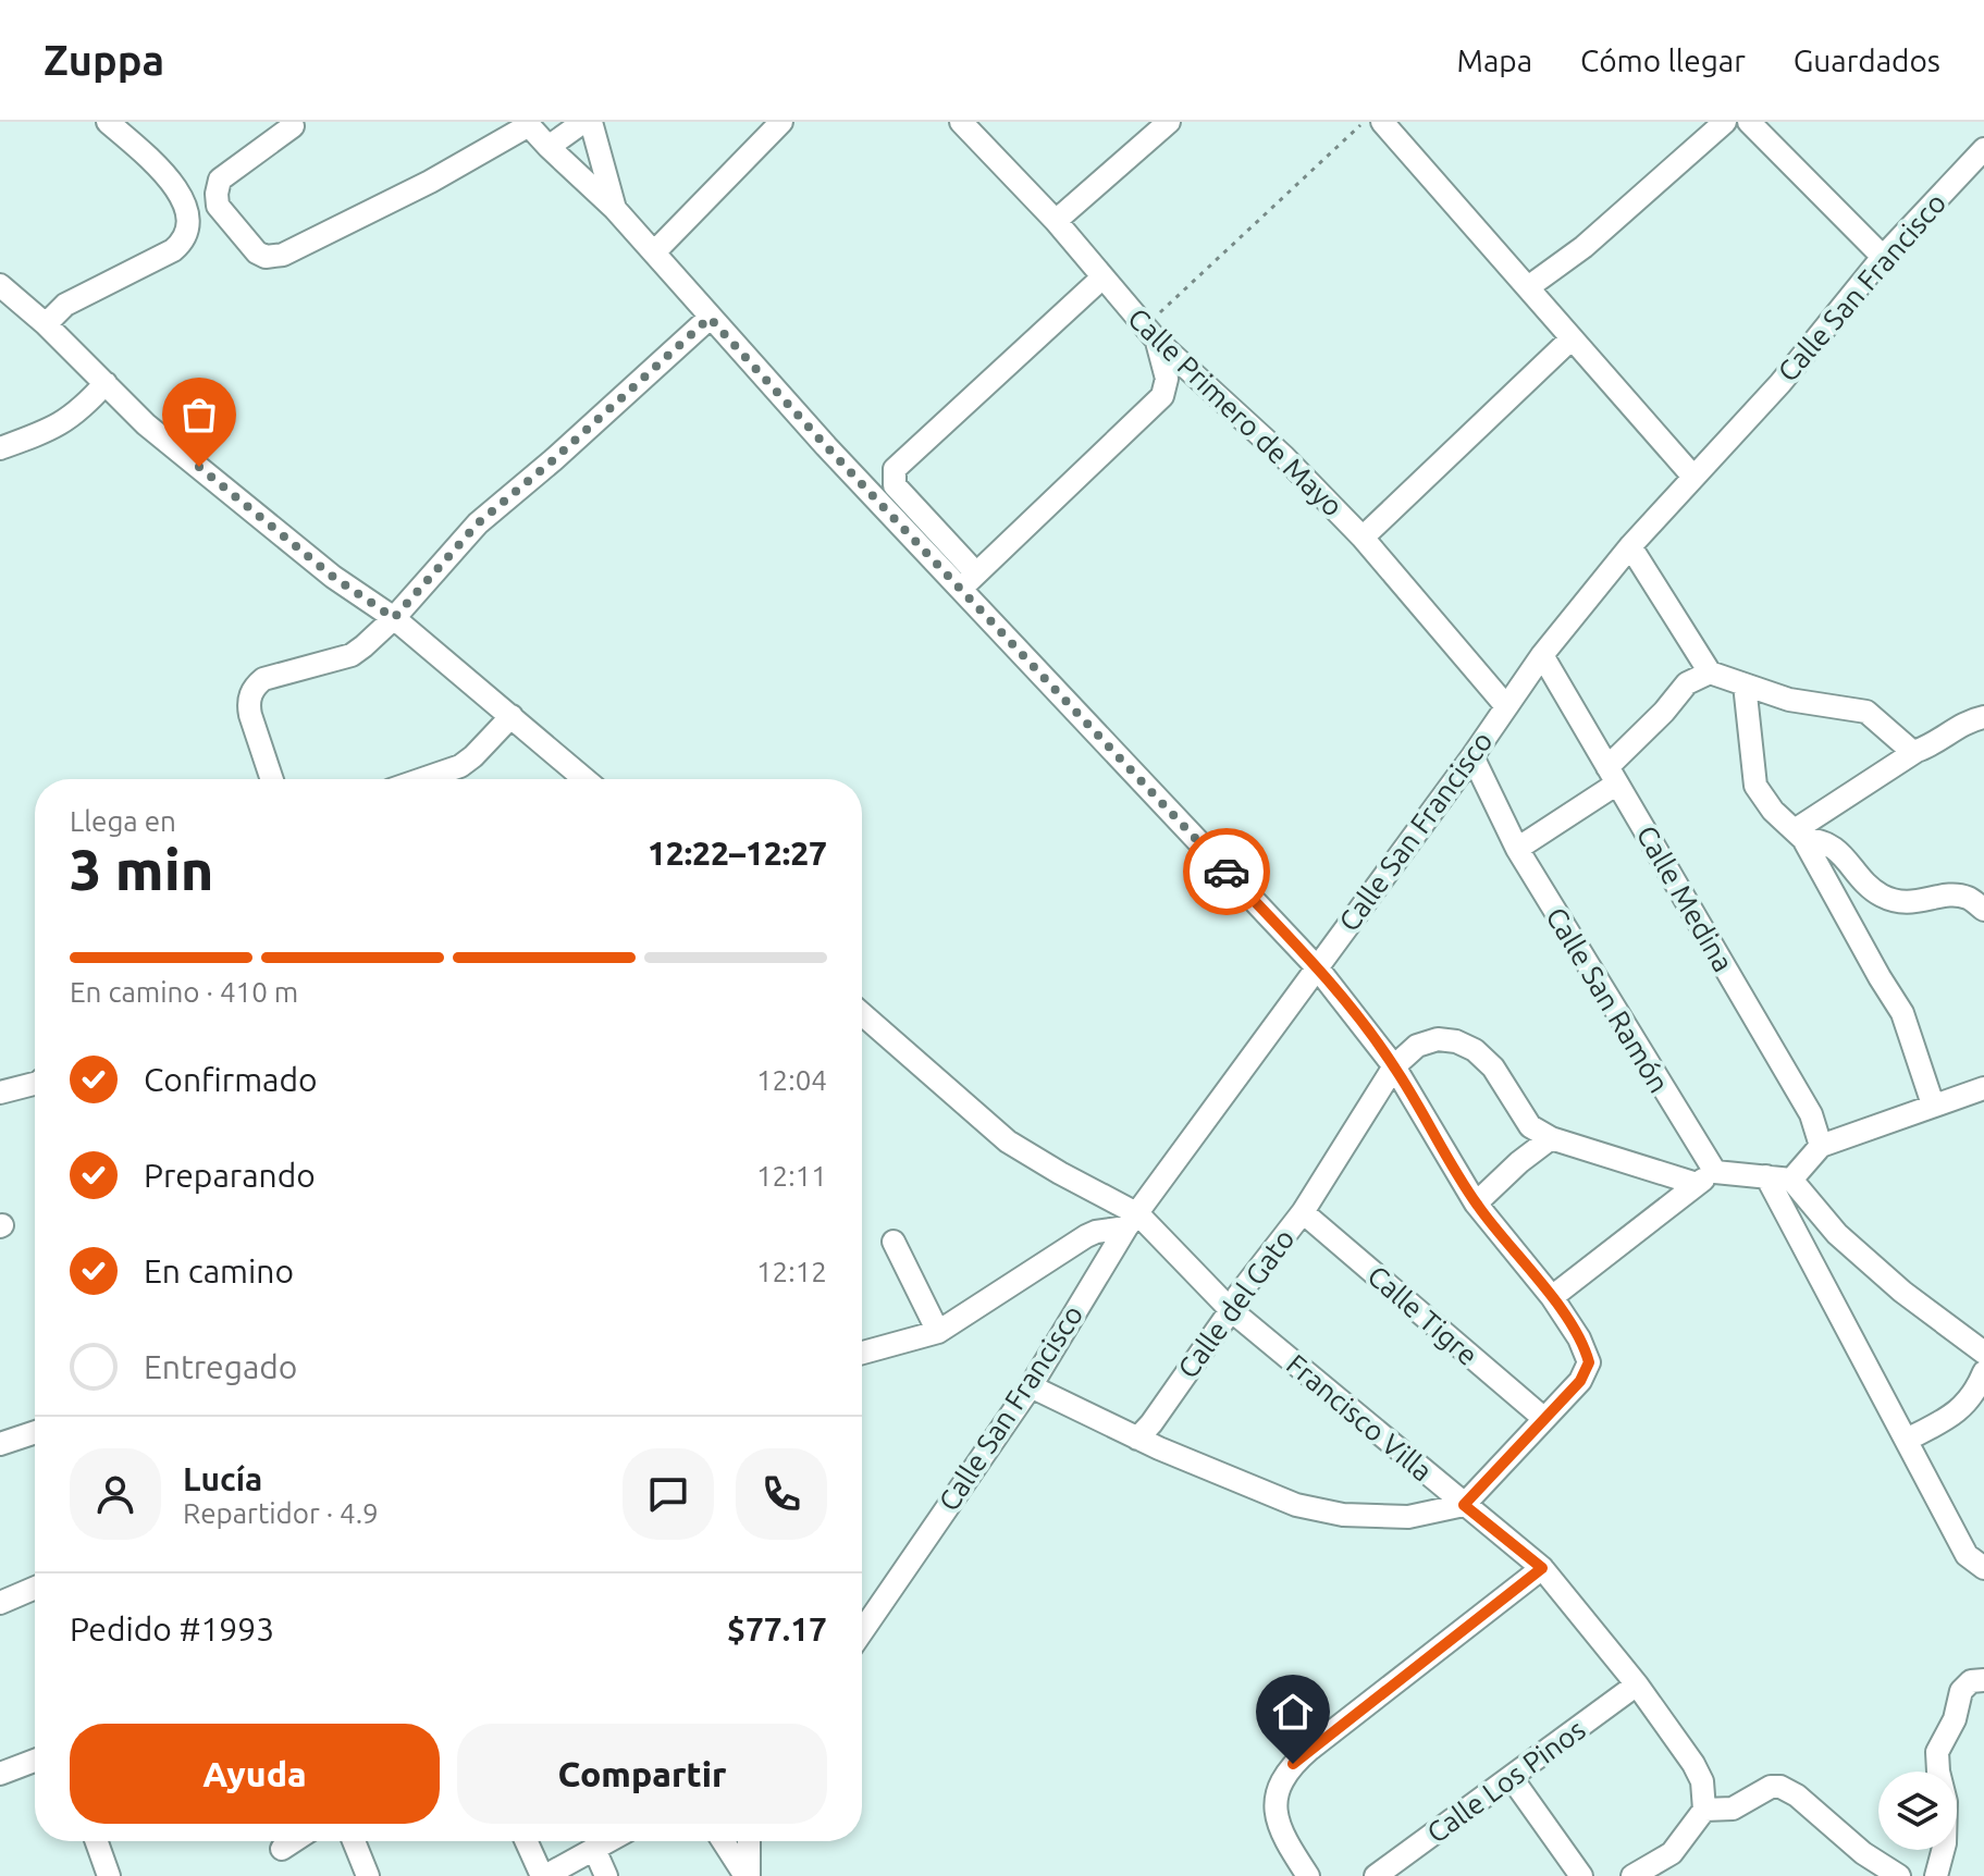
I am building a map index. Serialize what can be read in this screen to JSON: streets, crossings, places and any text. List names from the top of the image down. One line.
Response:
{"streets":{"street":["Calle San Francisco","Calle Primero de Mayo","Calle Medina","Calle San Ramón","Calle del Gato","Calle Tigre","Francisco Villa","Calle Los Pinos"]},"crossings":[["Calle San Francisco","Calle Primero de Mayo"],["Calle San Francisco","Calle Medina"],["Calle San Francisco","Calle San Ramón"],["Calle San Francisco","Francisco Villa"],["Calle del Gato","Calle Tigre"],["Calle del Gato","Francisco Villa"],["Francisco Villa","Calle Los Pinos"]],"page":{"header":"Zuppa","nav":["Mapa","Cómo llegar","Guardados"],"heading":["3 min","Llega en","12:22–12:27"],"panel":["Lucía","Repartidor · 4.9","Pedido #1993","$77.17"],"bar":"En camino · 410 m","list":[["Confirmado","12:04"],["Preparando","12:11"],["En camino","12:12"],"Entregado"],"buttons":["Ayuda","Compartir"]}}
